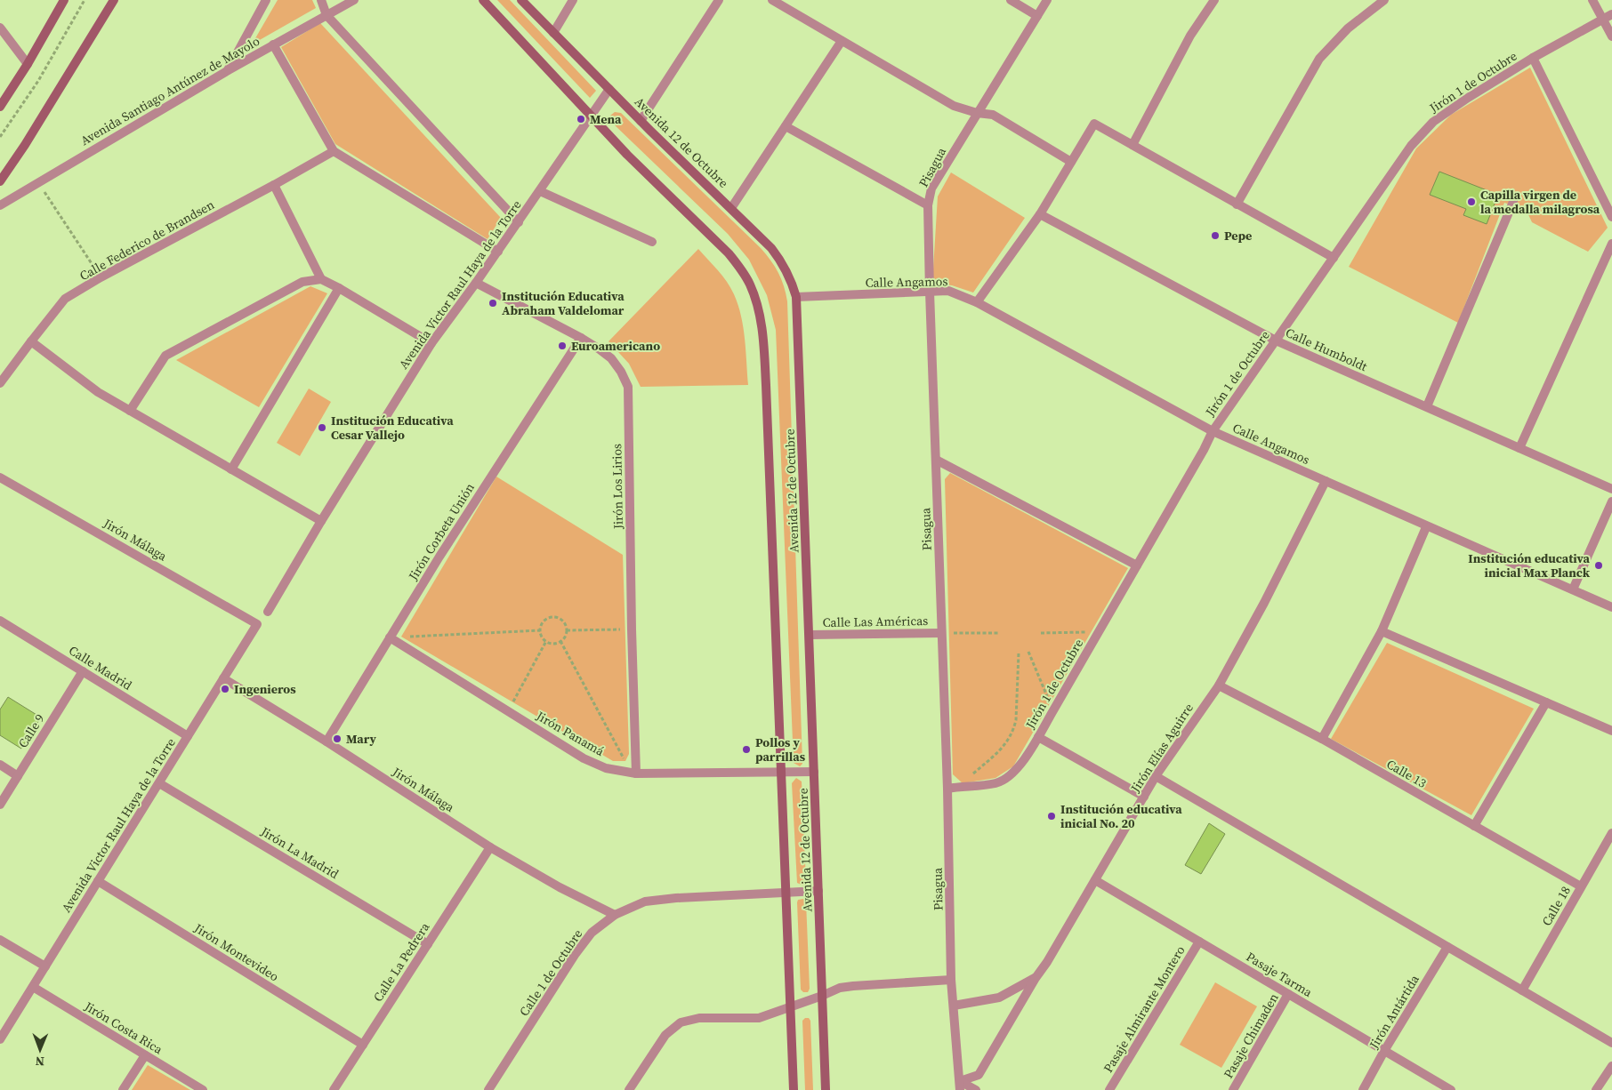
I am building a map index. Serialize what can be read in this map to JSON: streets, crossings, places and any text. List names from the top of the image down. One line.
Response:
{"streets":{"main road":["Avenida 12 de Octubre"],"street":["Jirón 1 de Octubre","Avenida Santiago Antúnez de Mayolo","Pisagua","Calle Federico de Brandsen","Calle Angamos","Avenida Victor Raul Haya de la Torre","Calle Humboldt","Jirón Los Lirios","Jirón Corbeta Unión","Jirón Málaga","Calle Las Américas","Calle Madrid","Calle 9","Jirón Panamá","Jirón Elías Aguirre","Calle 13","Jirón La Madrid","Calle 18","Jirón Montevideo","Calle La Pedrera","Calle 1 de Octubre","Pasaje Tarma","Pasaje Almirante Montero","Jirón Antártida","Jirón Costa Rica","Pasaje Chimaden"]},"crossings":[["Jirón 1 de Octubre","Pisagua"],["Jirón 1 de Octubre","Calle Angamos"],["Jirón 1 de Octubre","Calle Humboldt"],["Avenida 12 de Octubre","Calle Angamos"],["Avenida 12 de Octubre","Avenida Victor Raul Haya de la Torre"],["Avenida 12 de Octubre","Calle Las Américas"],["Avenida 12 de Octubre","Jirón Panamá"],["Avenida 12 de Octubre","Calle 1 de Octubre"],["Pisagua","Calle Angamos"],["Pisagua","Calle Las Américas"],["Pisagua","Jirón Elías Aguirre"],["Calle Angamos","Jirón Elías Aguirre"],["Avenida Victor Raul Haya de la Torre","Jirón Los Lirios"],["Avenida Victor Raul Haya de la Torre","Jirón Málaga"],["Avenida Victor Raul Haya de la Torre","Calle Madrid"],["Avenida Victor Raul Haya de la Torre","Jirón La Madrid"],["Avenida Victor Raul Haya de la Torre","Jirón Montevideo"],["Avenida Victor Raul Haya de la Torre","Jirón Costa Rica"],["Jirón Los Lirios","Jirón Corbeta Unión"],["Jirón Los Lirios","Jirón Panamá"],["Jirón Corbeta Unión","Jirón Málaga"],["Jirón Corbeta Unión","Jirón Panamá"],["Jirón Málaga","Calle La Pedrera"],["Jirón Málaga","Calle 1 de Octubre"],["Calle Madrid","Calle 9"],["Jirón Elías Aguirre","Calle 13"],["Jirón Elías Aguirre","Pasaje Tarma"],["Calle 13","Calle 18"],["Jirón La Madrid","Calle La Pedrera"],["Jirón Montevideo","Calle La Pedrera"],["Pasaje Tarma","Pasaje Almirante Montero"],["Pasaje Tarma","Jirón Antártida"],["Pasaje Tarma","Pasaje Chimaden"]],"places":["Mena","Capilla virgen de la medalla milagrosa","Pepe","Institución Educativa Abraham Valdelomar","Euroamericano","Institución Educativa Cesar Vallejo","Institución educativa inicial Max Planck","Ingenieros","Mary","Pollos y parrillas","Institución educativa inicial No. 20"],"north":"bottom"}
